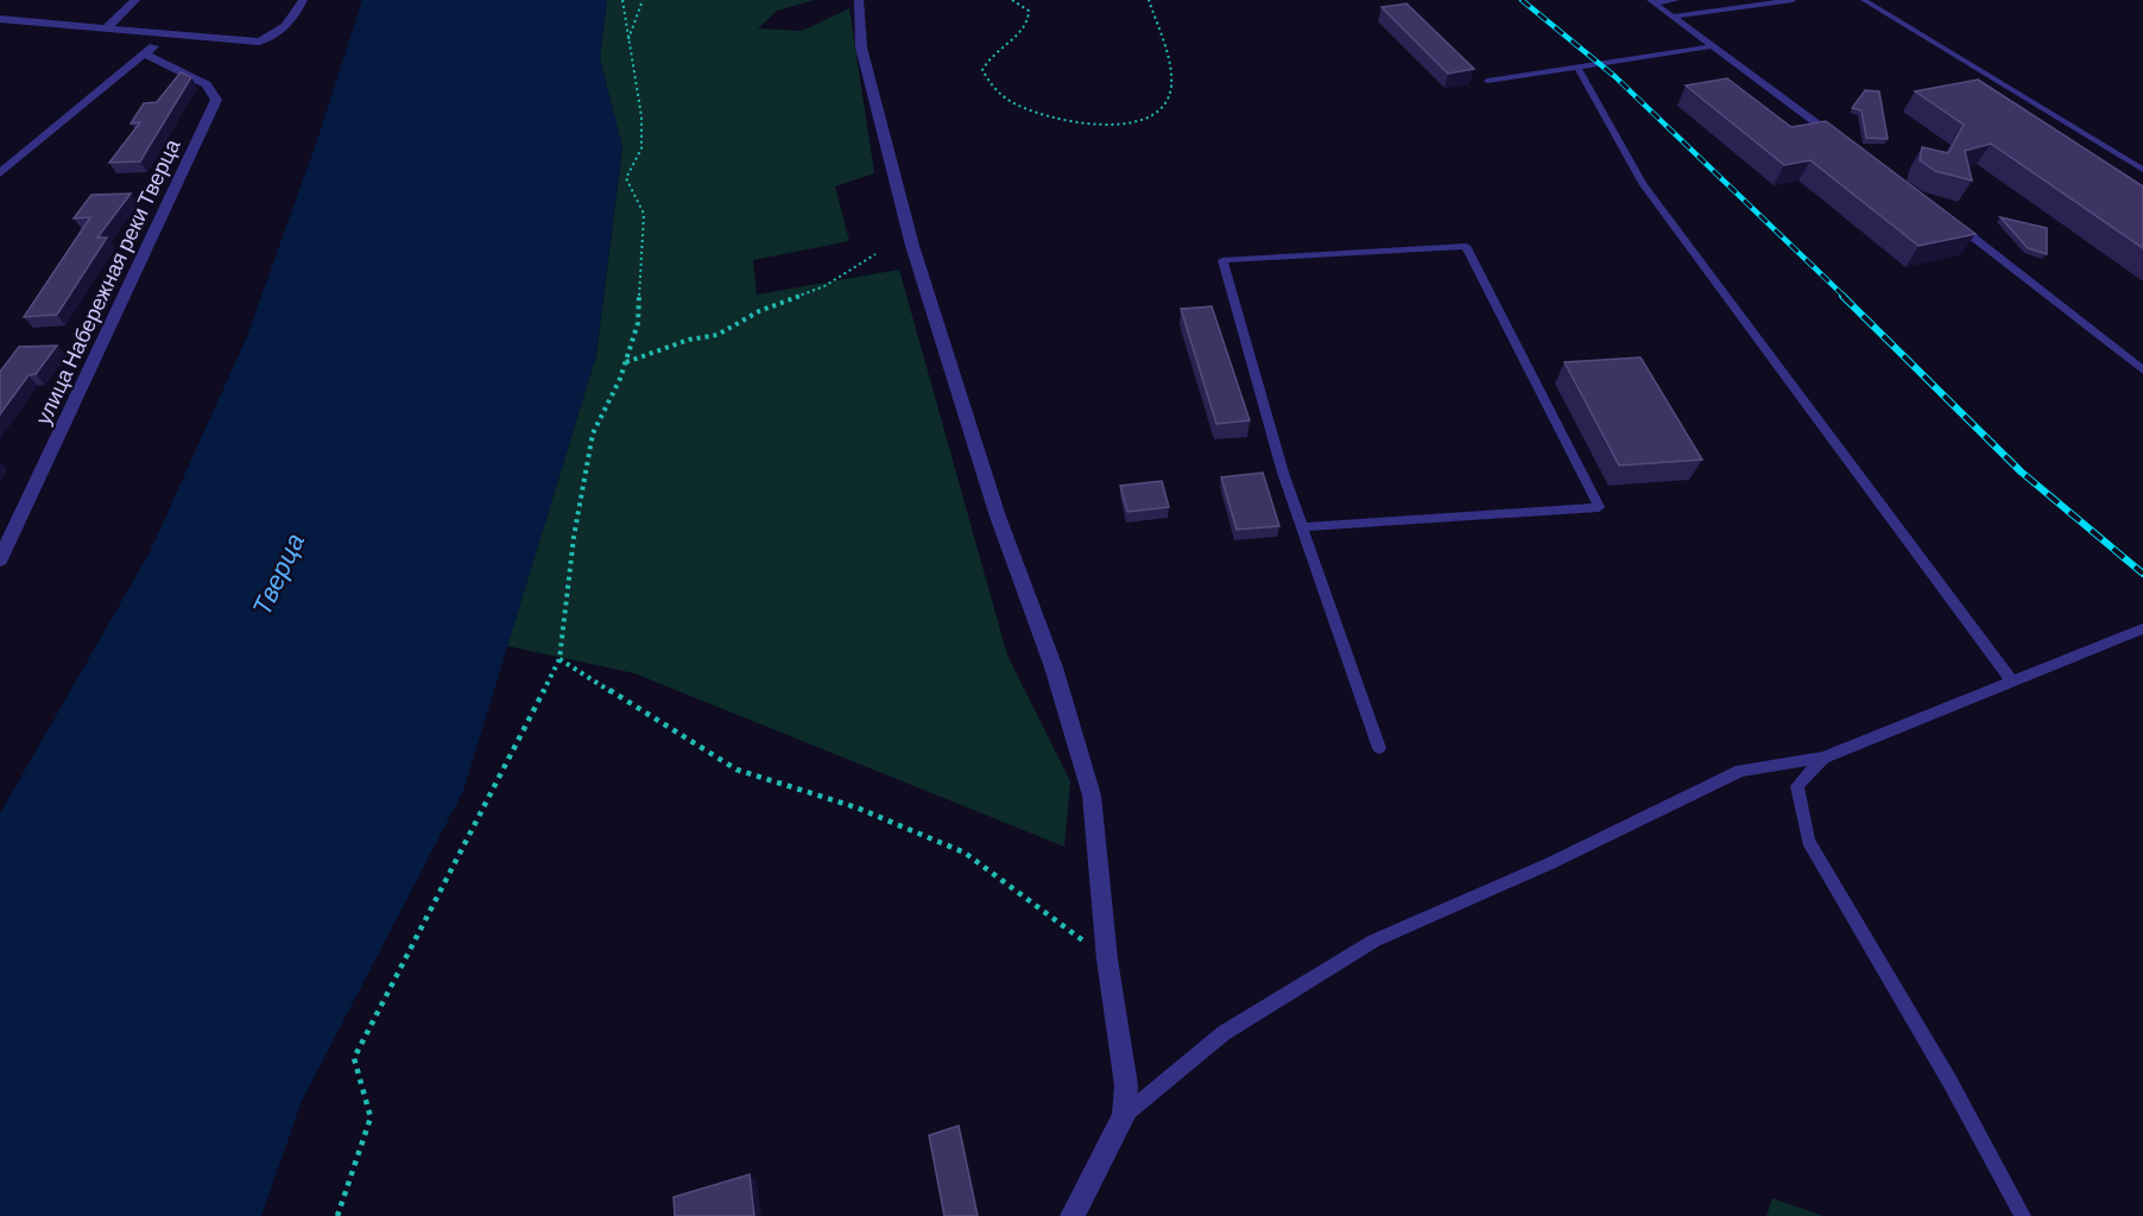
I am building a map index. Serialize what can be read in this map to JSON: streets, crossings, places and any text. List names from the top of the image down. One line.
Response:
{"streets":{"street":["улица Набережная реки Тверца"]},"water":["Тверца"]}
